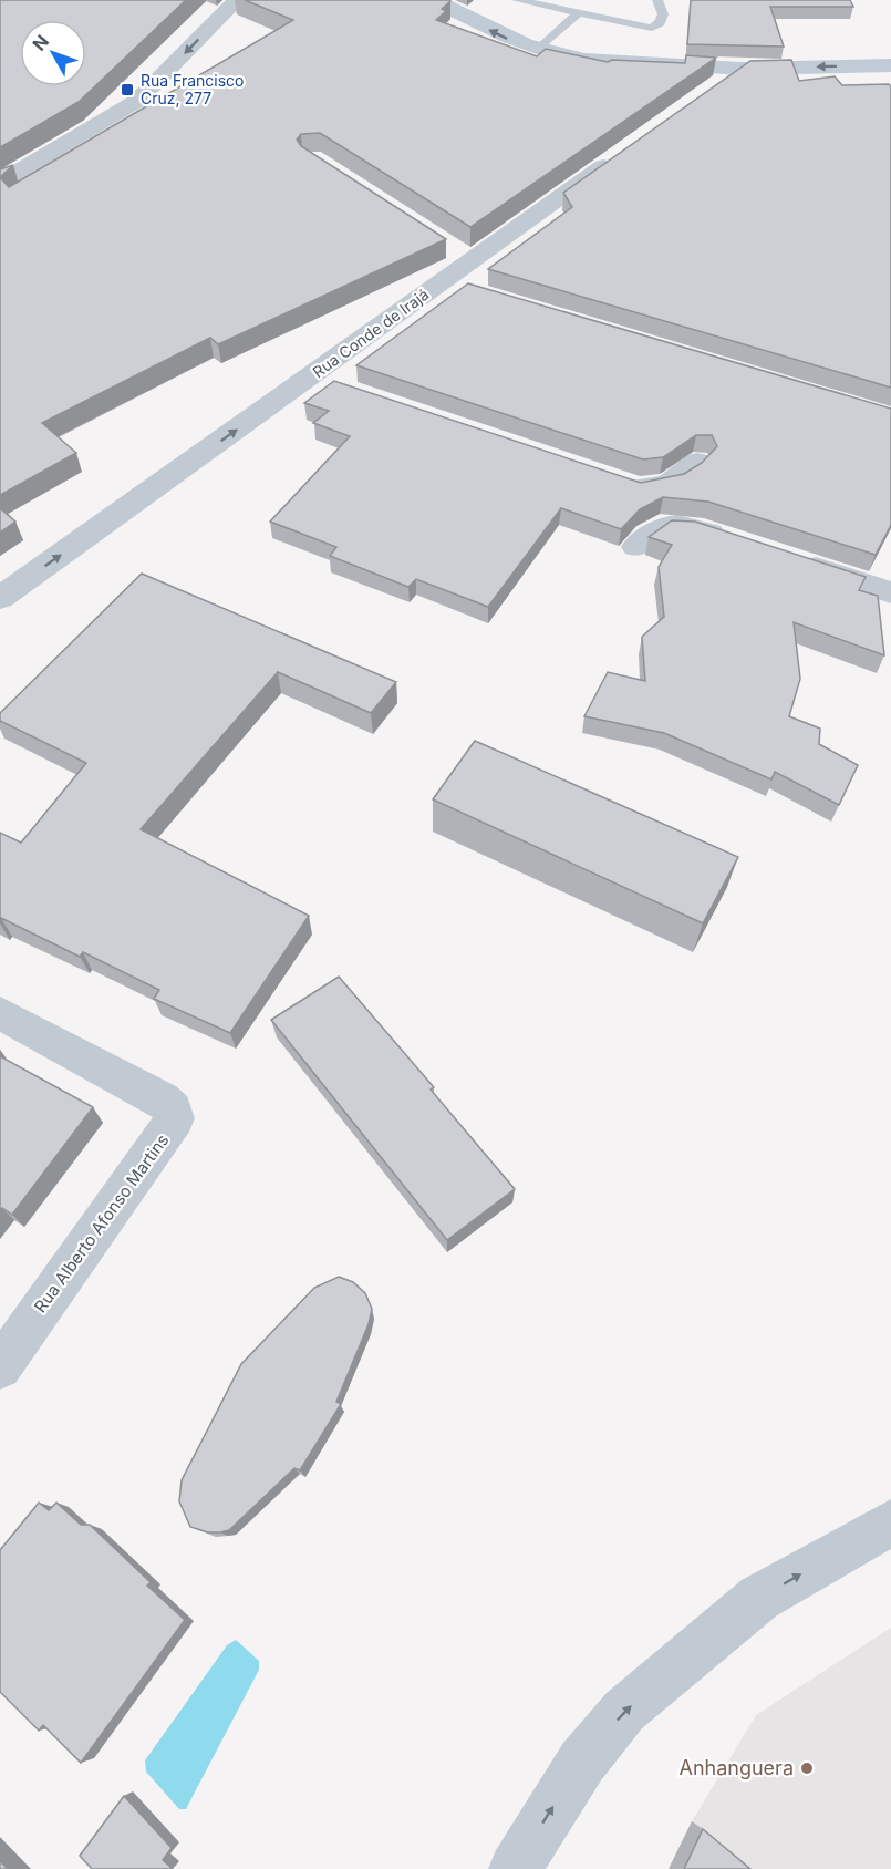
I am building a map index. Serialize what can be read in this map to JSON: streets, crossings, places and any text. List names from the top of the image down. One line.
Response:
{"streets":{"street":["Rua Conde de Irajá","Rua Alberto Afonso Martins"]},"one_way":["Rua Conde de Irajá"],"places":{"transit":["Rua Francisco Cruz, 277"],"other":["Anhanguera"]},"north":"top left"}
